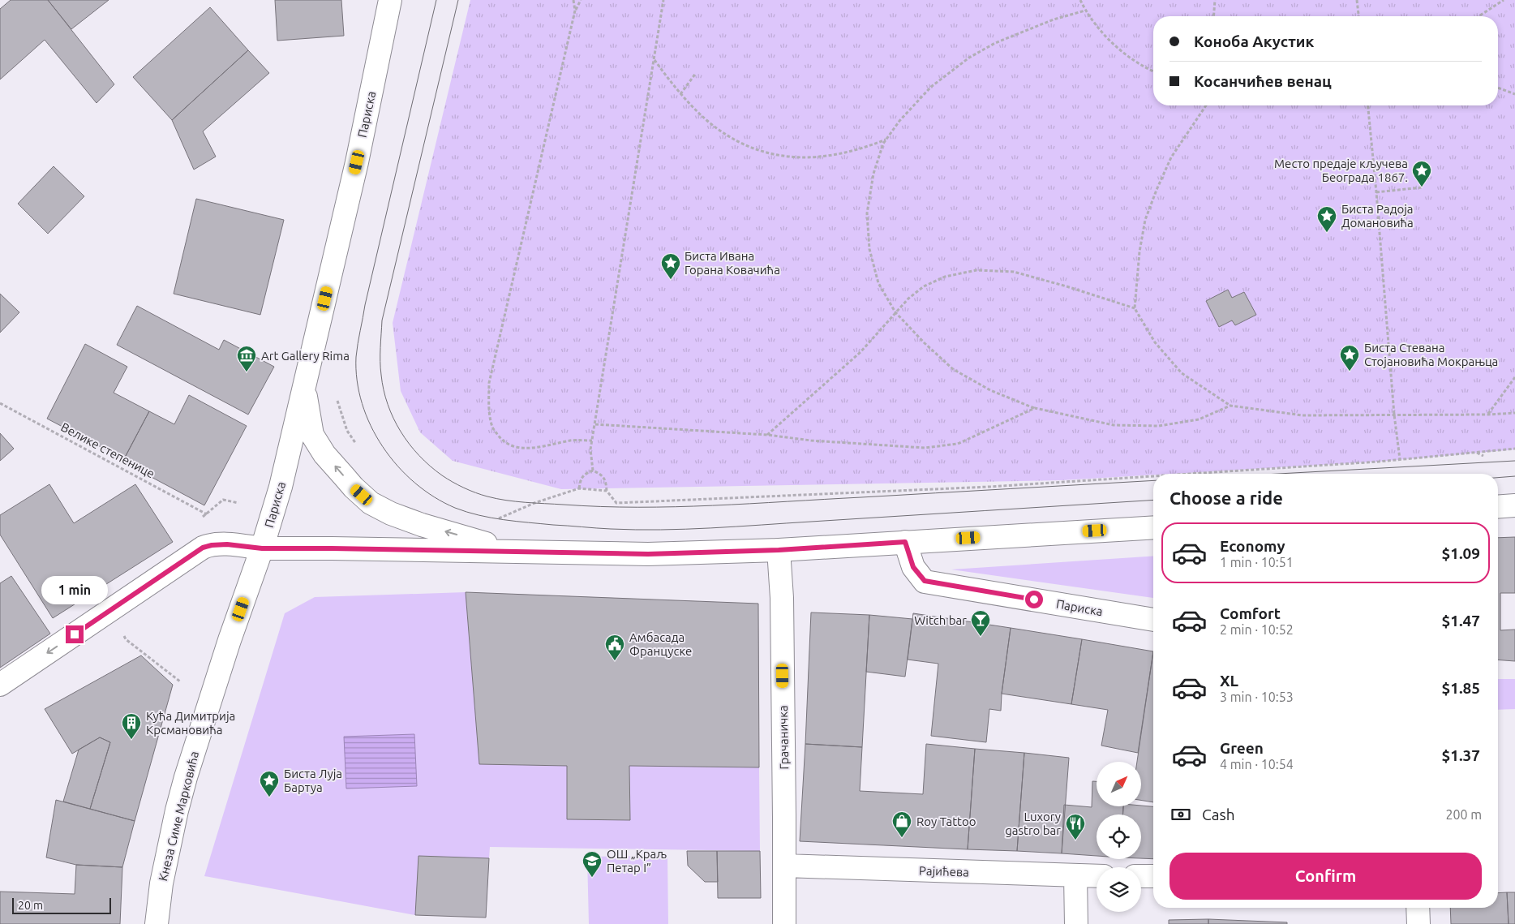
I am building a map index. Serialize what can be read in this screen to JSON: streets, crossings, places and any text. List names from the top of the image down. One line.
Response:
{"streets":{"street":["Париска","Грачаничка","Кнеза Симе Марковића","Рајићева"],"path":["Велике степенице"]},"crossings":[["Париска","Кнеза Симе Марковића"],["Грачаничка","Рајићева"]],"places":{"place":["Место предаје кључева Београда 1867.","Биста Радоја Домановића","Биста Ивана Горана Ковачића","Биста Стевана Стојановића Мокрањца","Биста Луја Бартуа"],"museum":["Art Gallery Rima"],"bar":["Witch bar"],"public building":["Амбасада Француске"],"building":["Кућа Димитрија Крсмановића"],"shop":["Roy Tattoo"],"restaurant":["Luxory gastro bar"],"school or university":["ОШ „Краљ Петар I”"]},"scale_bar":"20 m","north":"top right","page":{"banner":["Коноба Акустик","Косанчићев венац"],"heading":"Choose a ride","list":[{"name":"Economy","note":"1 min · 10:51","value":"$1.09"},{"name":"Comfort","note":"2 min · 10:52","value":"$1.47"},{"name":"XL","note":"3 min · 10:53","value":"$1.85"},{"name":"Green","note":"4 min · 10:54","value":"$1.37"}],"bubble":"1 min","pay":["Cash","200 m"],"buttons":"Confirm","scale":"20 m"}}
